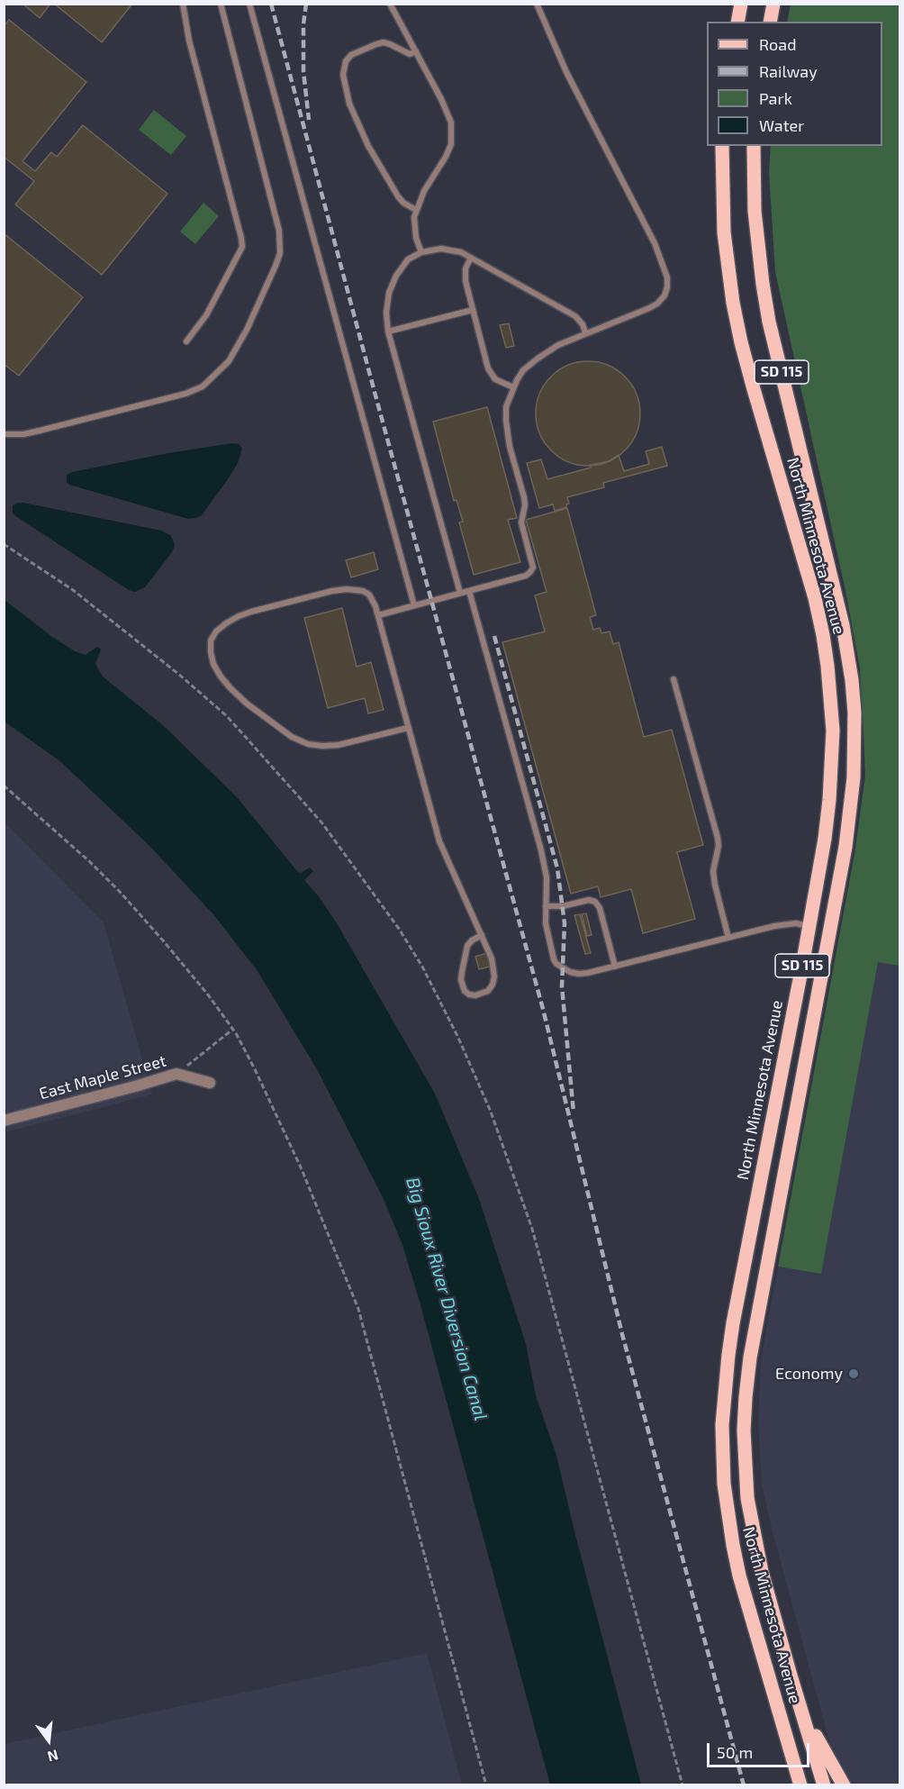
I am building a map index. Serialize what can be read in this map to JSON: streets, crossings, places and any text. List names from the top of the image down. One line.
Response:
{"streets":{"main road":["SD 115","North Minnesota Avenue"],"street":["East Maple Street"]},"water":["Big Sioux River Diversion Canal"],"places":["Economy"],"legend":["Road","Railway","Park","Water"],"scale_bar":"50 m","north":"bottom"}
